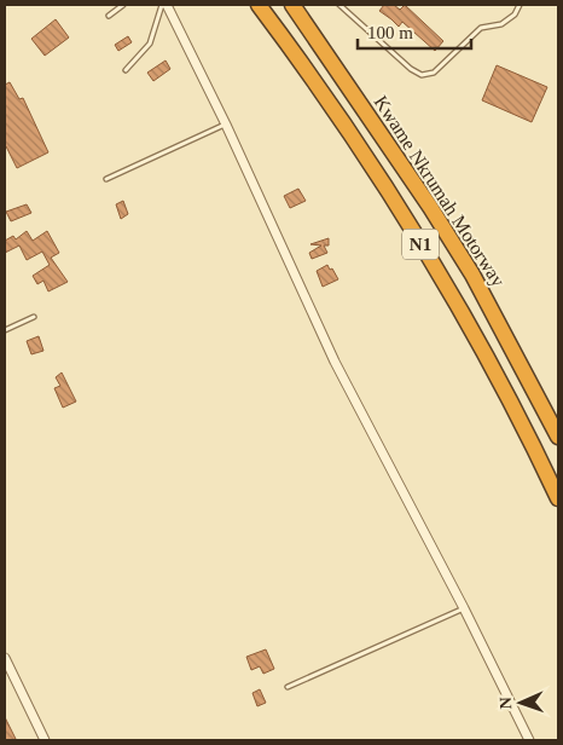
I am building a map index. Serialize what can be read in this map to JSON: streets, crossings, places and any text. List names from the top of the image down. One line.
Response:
{"streets":{"highway":["Kwame Nkrumah Motorway","N1"]},"scale_bar":"100 m","north":"left"}
